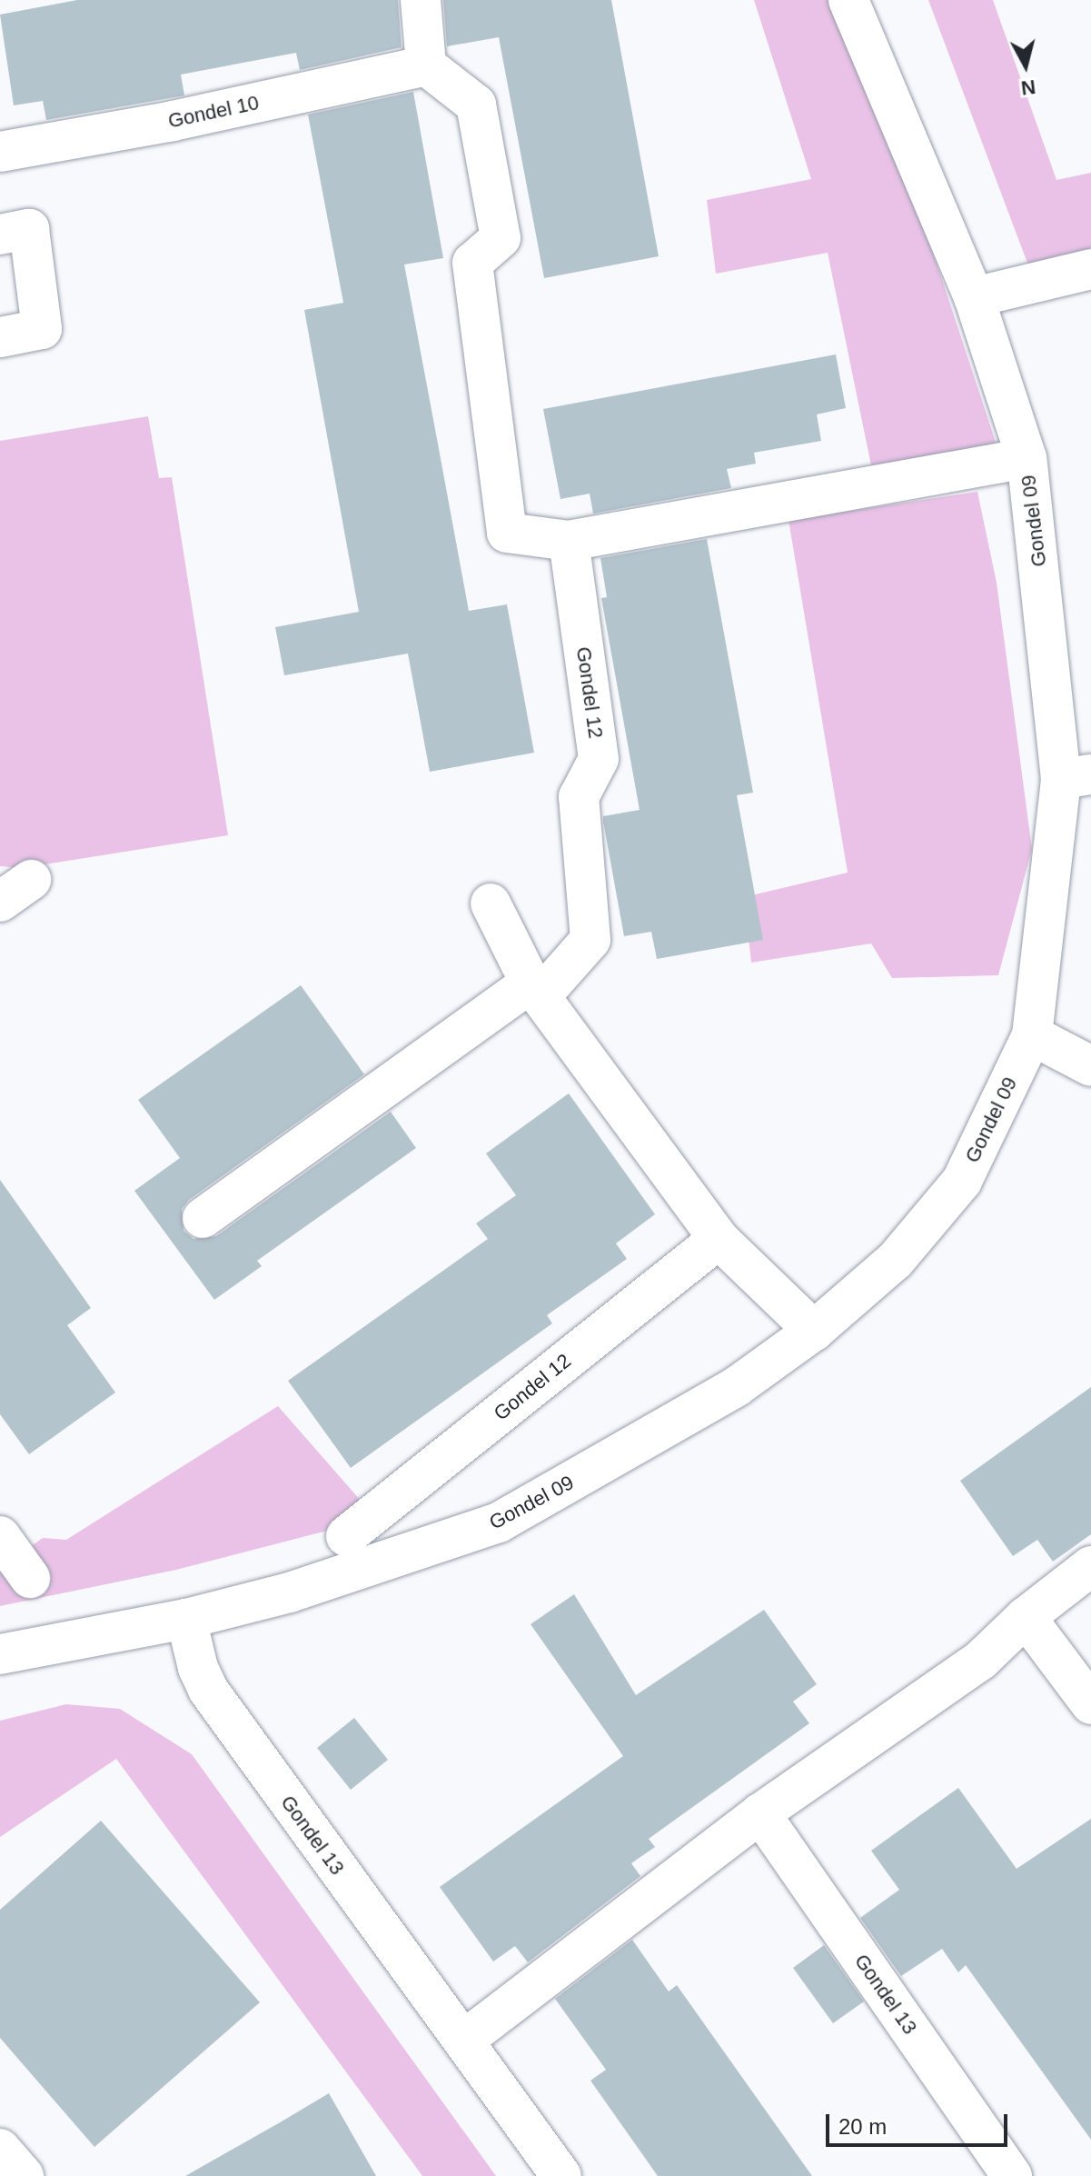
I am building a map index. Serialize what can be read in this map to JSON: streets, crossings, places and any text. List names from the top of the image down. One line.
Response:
{"streets":{"street":["Gondel 10","Gondel 09","Gondel 12","Gondel 13"]},"crossings":[["Gondel 09","Gondel 13"]],"scale_bar":"20 m","north":"bottom"}
